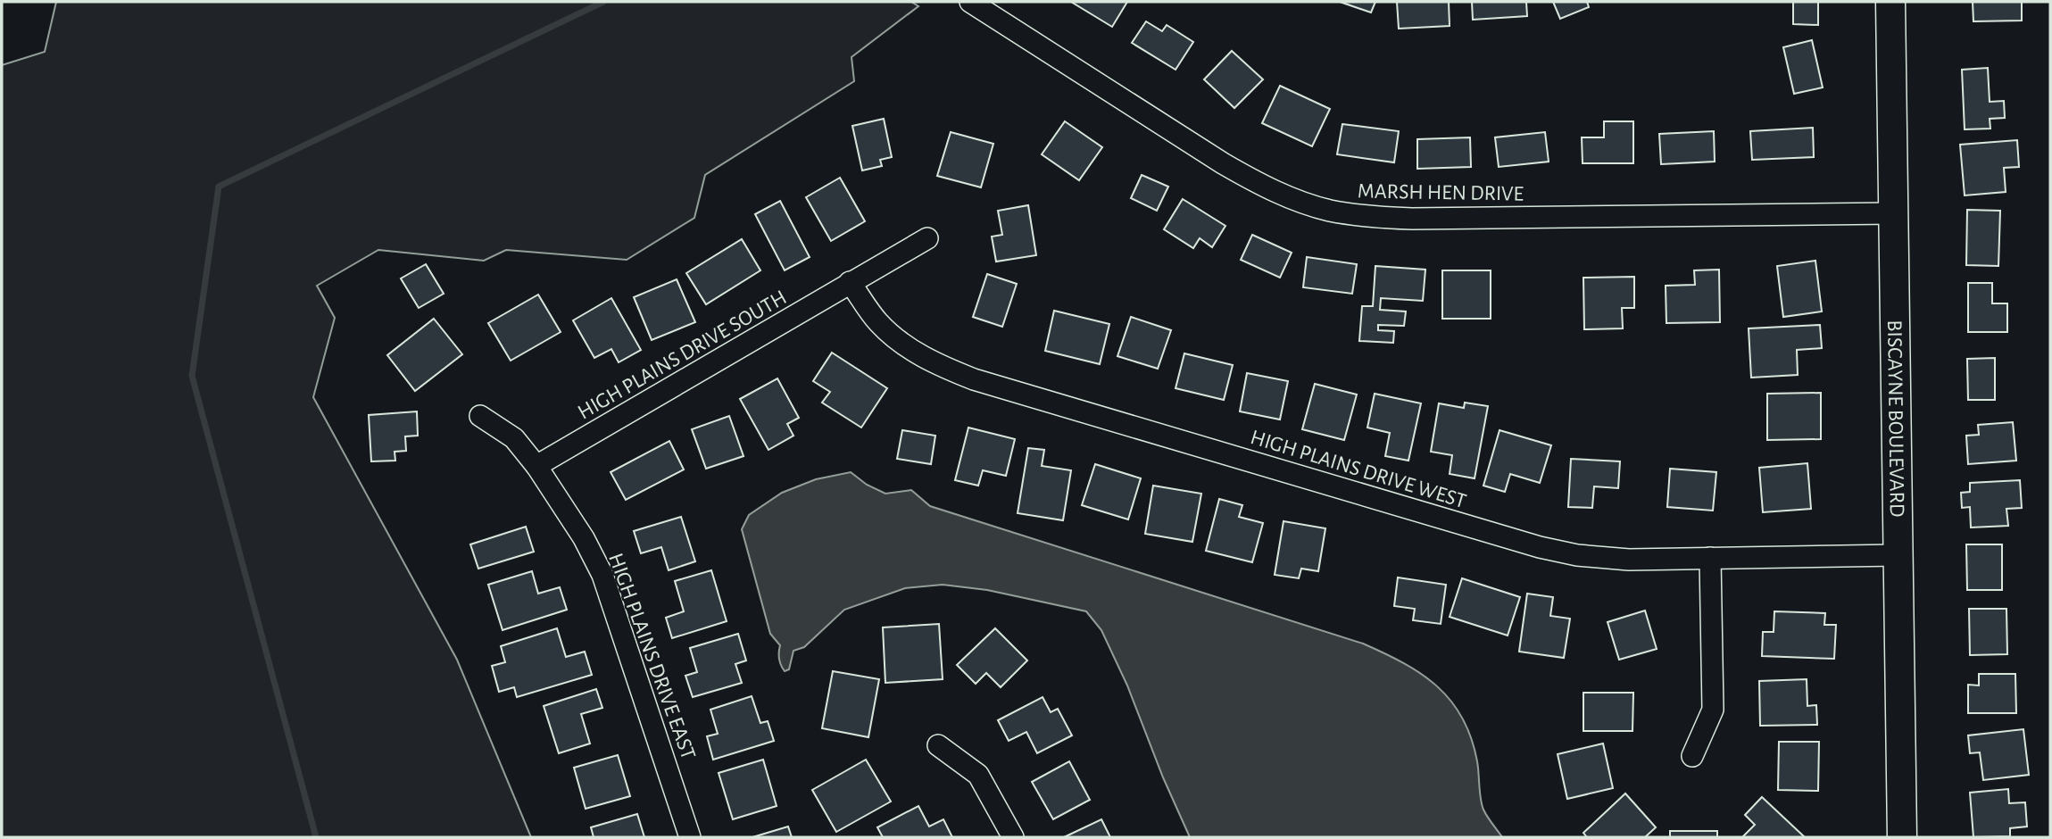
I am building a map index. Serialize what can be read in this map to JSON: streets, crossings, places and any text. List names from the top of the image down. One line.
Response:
{"streets":{"street":["MARSH HEN DRIVE","HIGH PLAINS DRIVE SOUTH","BISCAYNE BOULEVARD","HIGH PLAINS DRIVE WEST","HIGH PLAINS DRIVE EAST"]},"crossings":[["MARSH HEN DRIVE","BISCAYNE BOULEVARD"],["HIGH PLAINS DRIVE SOUTH","HIGH PLAINS DRIVE WEST"],["HIGH PLAINS DRIVE SOUTH","HIGH PLAINS DRIVE EAST"],["BISCAYNE BOULEVARD","HIGH PLAINS DRIVE WEST"]]}
